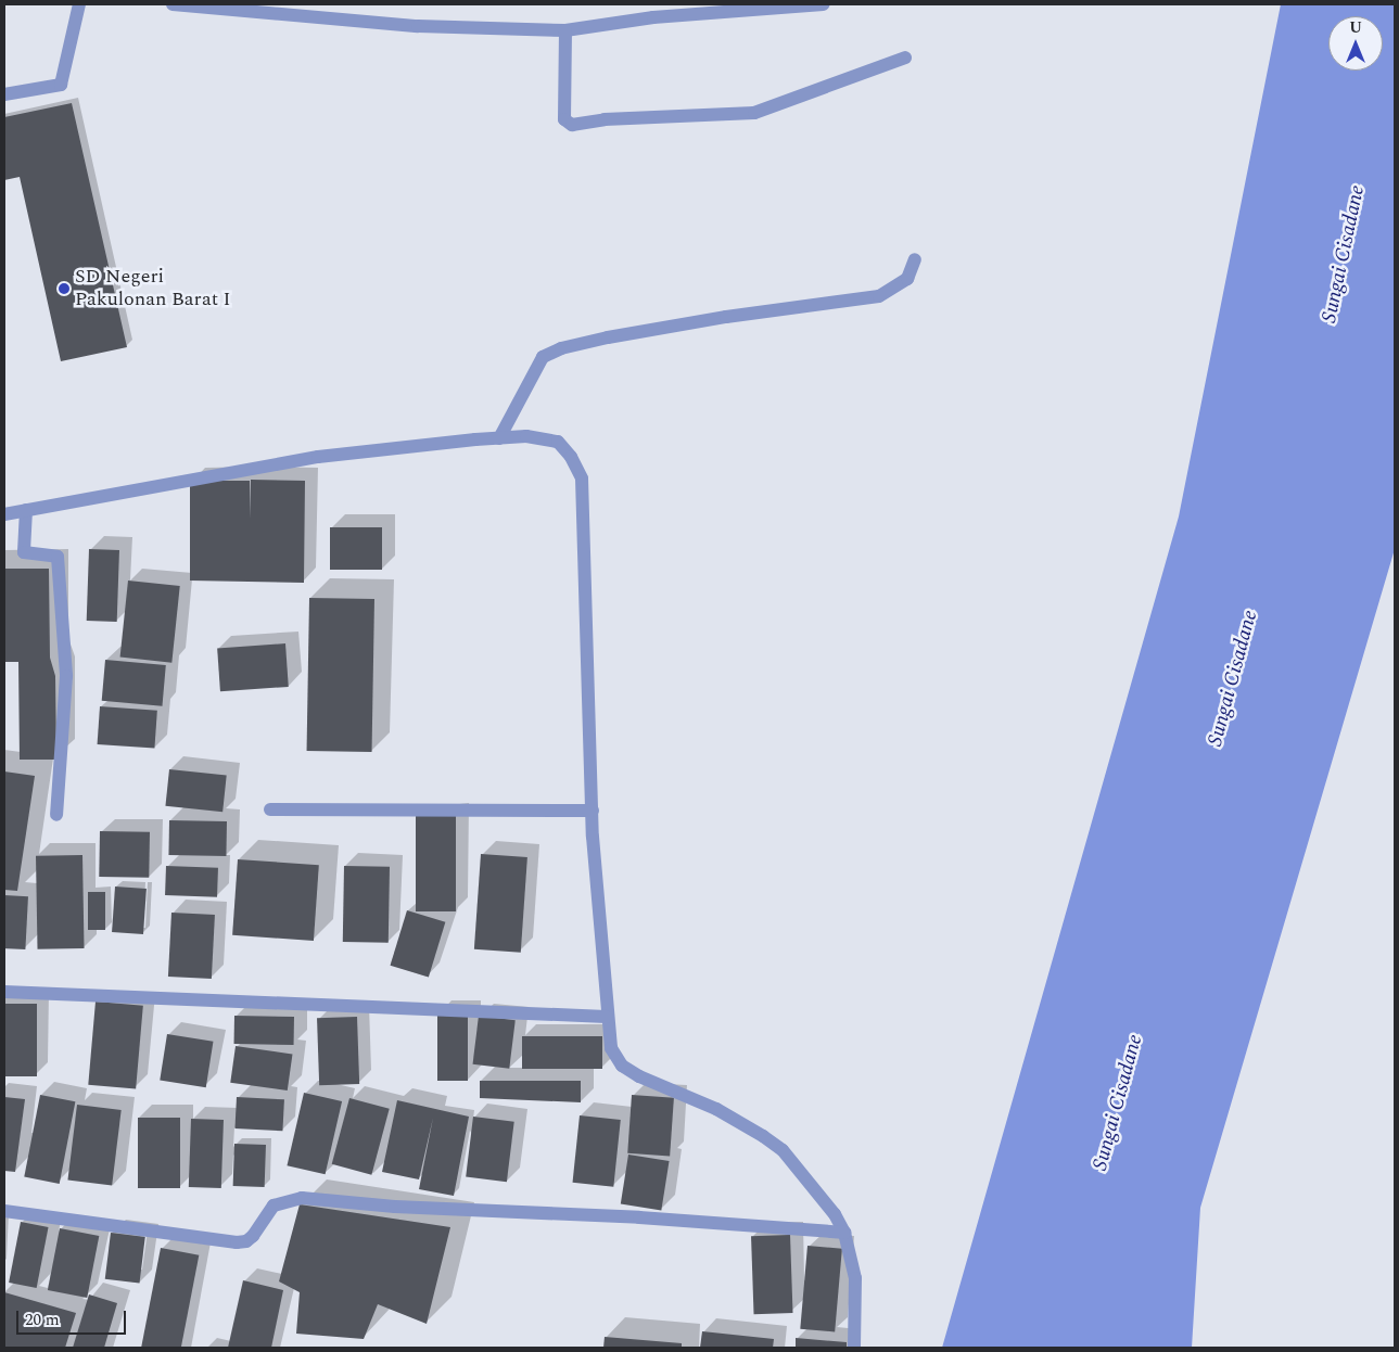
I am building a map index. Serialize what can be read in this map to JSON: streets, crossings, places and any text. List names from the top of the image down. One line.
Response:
{"water":["Sungai Cisadane"],"places":["SD Negeri Pakulonan Barat I"],"scale_bar":"20 m","north":"top"}
